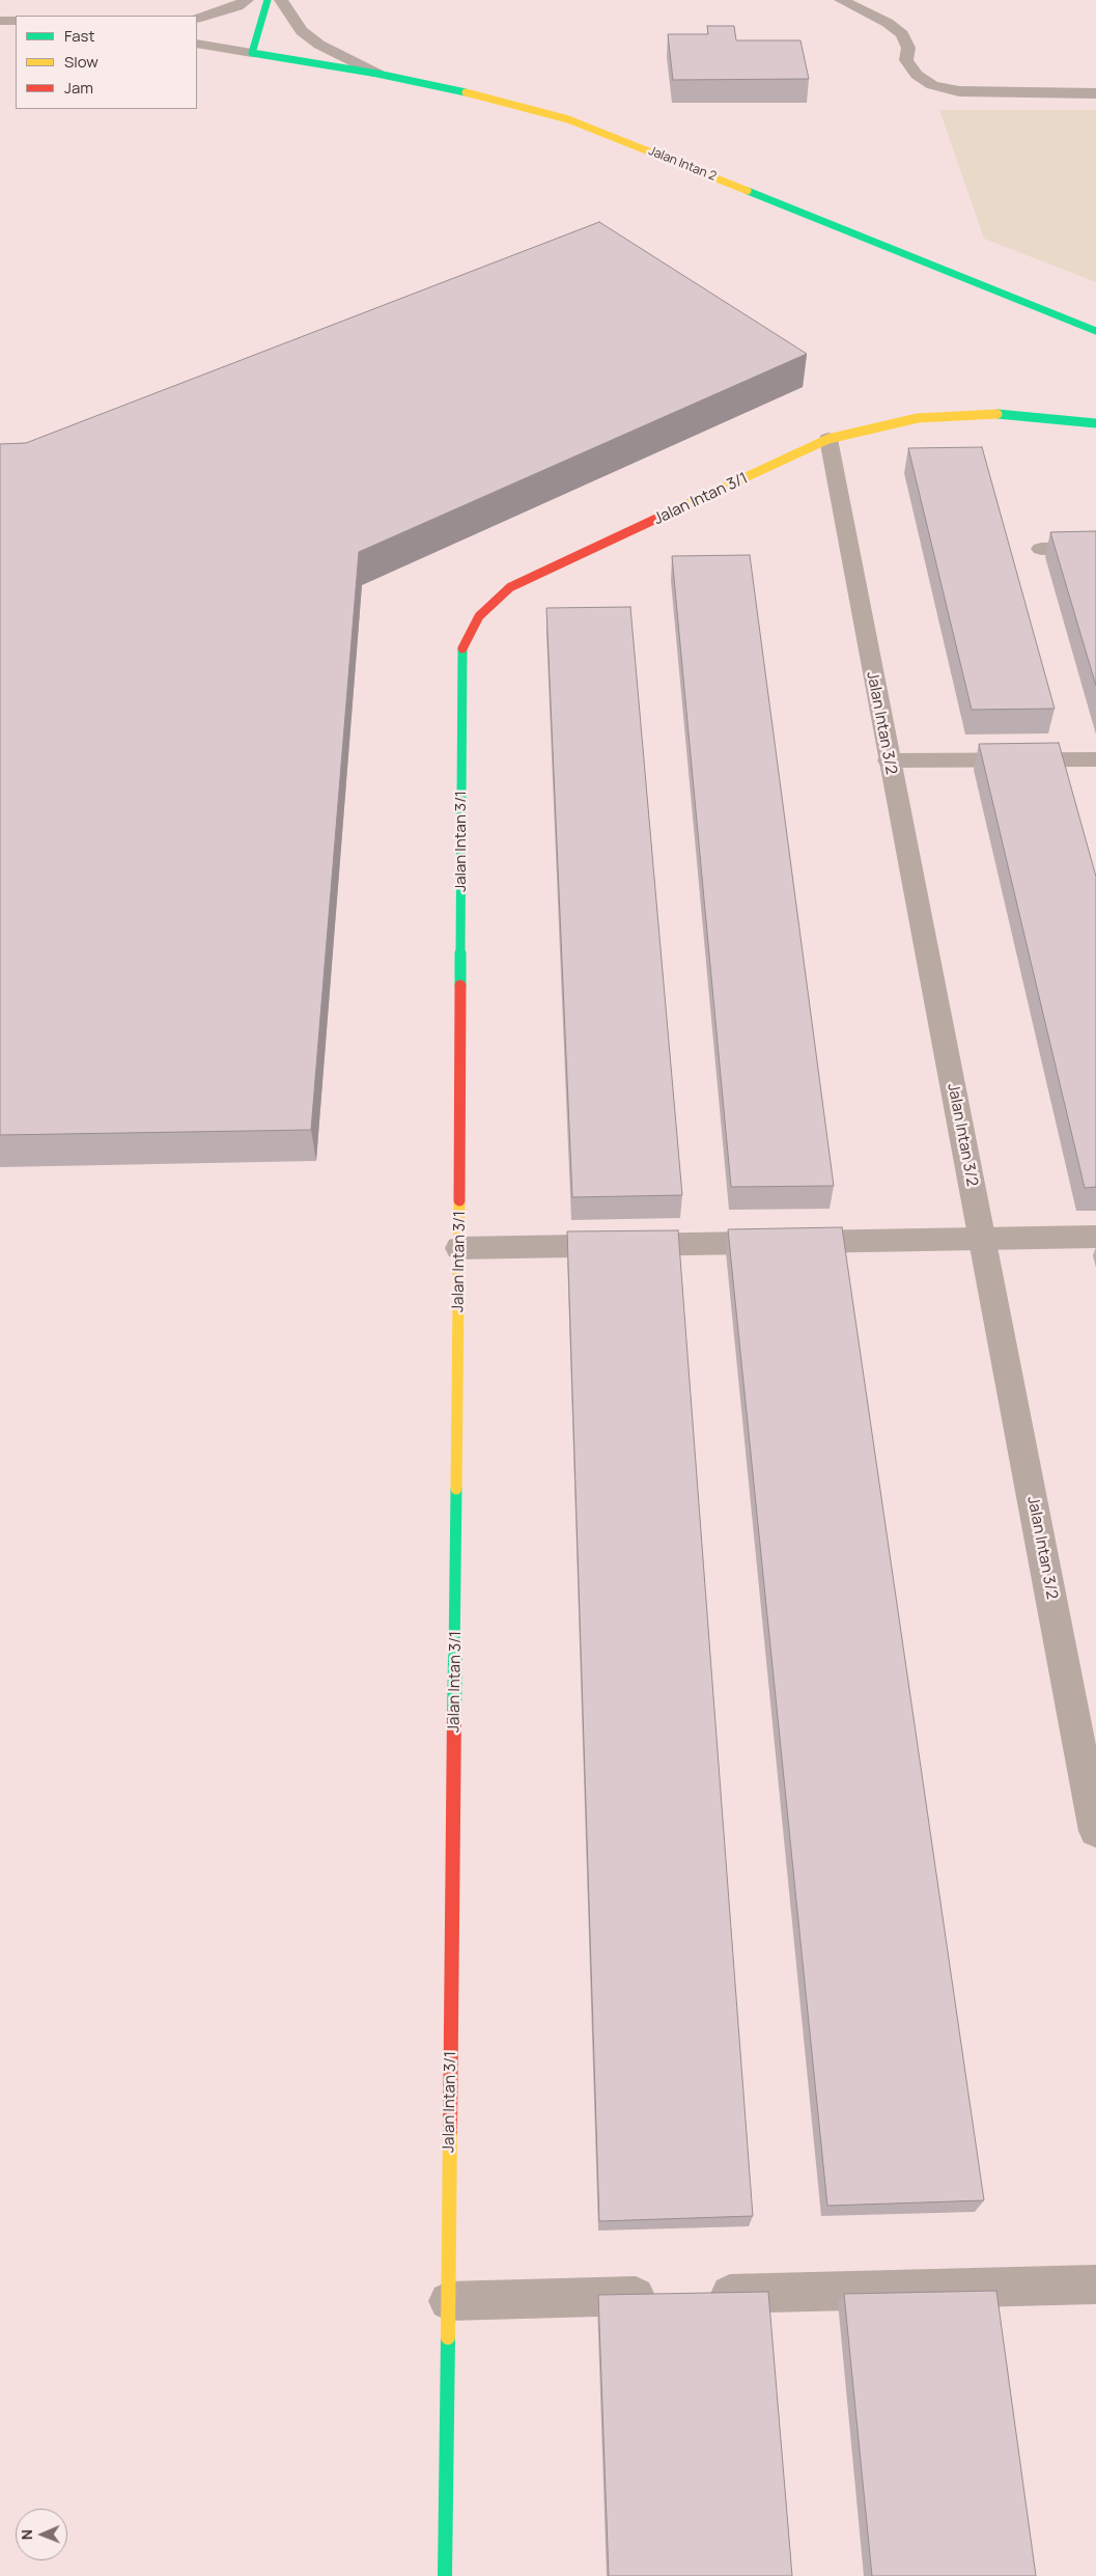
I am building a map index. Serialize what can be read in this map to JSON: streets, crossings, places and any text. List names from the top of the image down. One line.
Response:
{"streets":{"street":["Jalan Intan 2","Jalan Intan 3/1","Jalan Intan 3/2"]},"crossings":[["Jalan Intan 3/1","Jalan Intan 3/2"]],"legend":["Fast","Slow","Jam"],"north":"left"}
